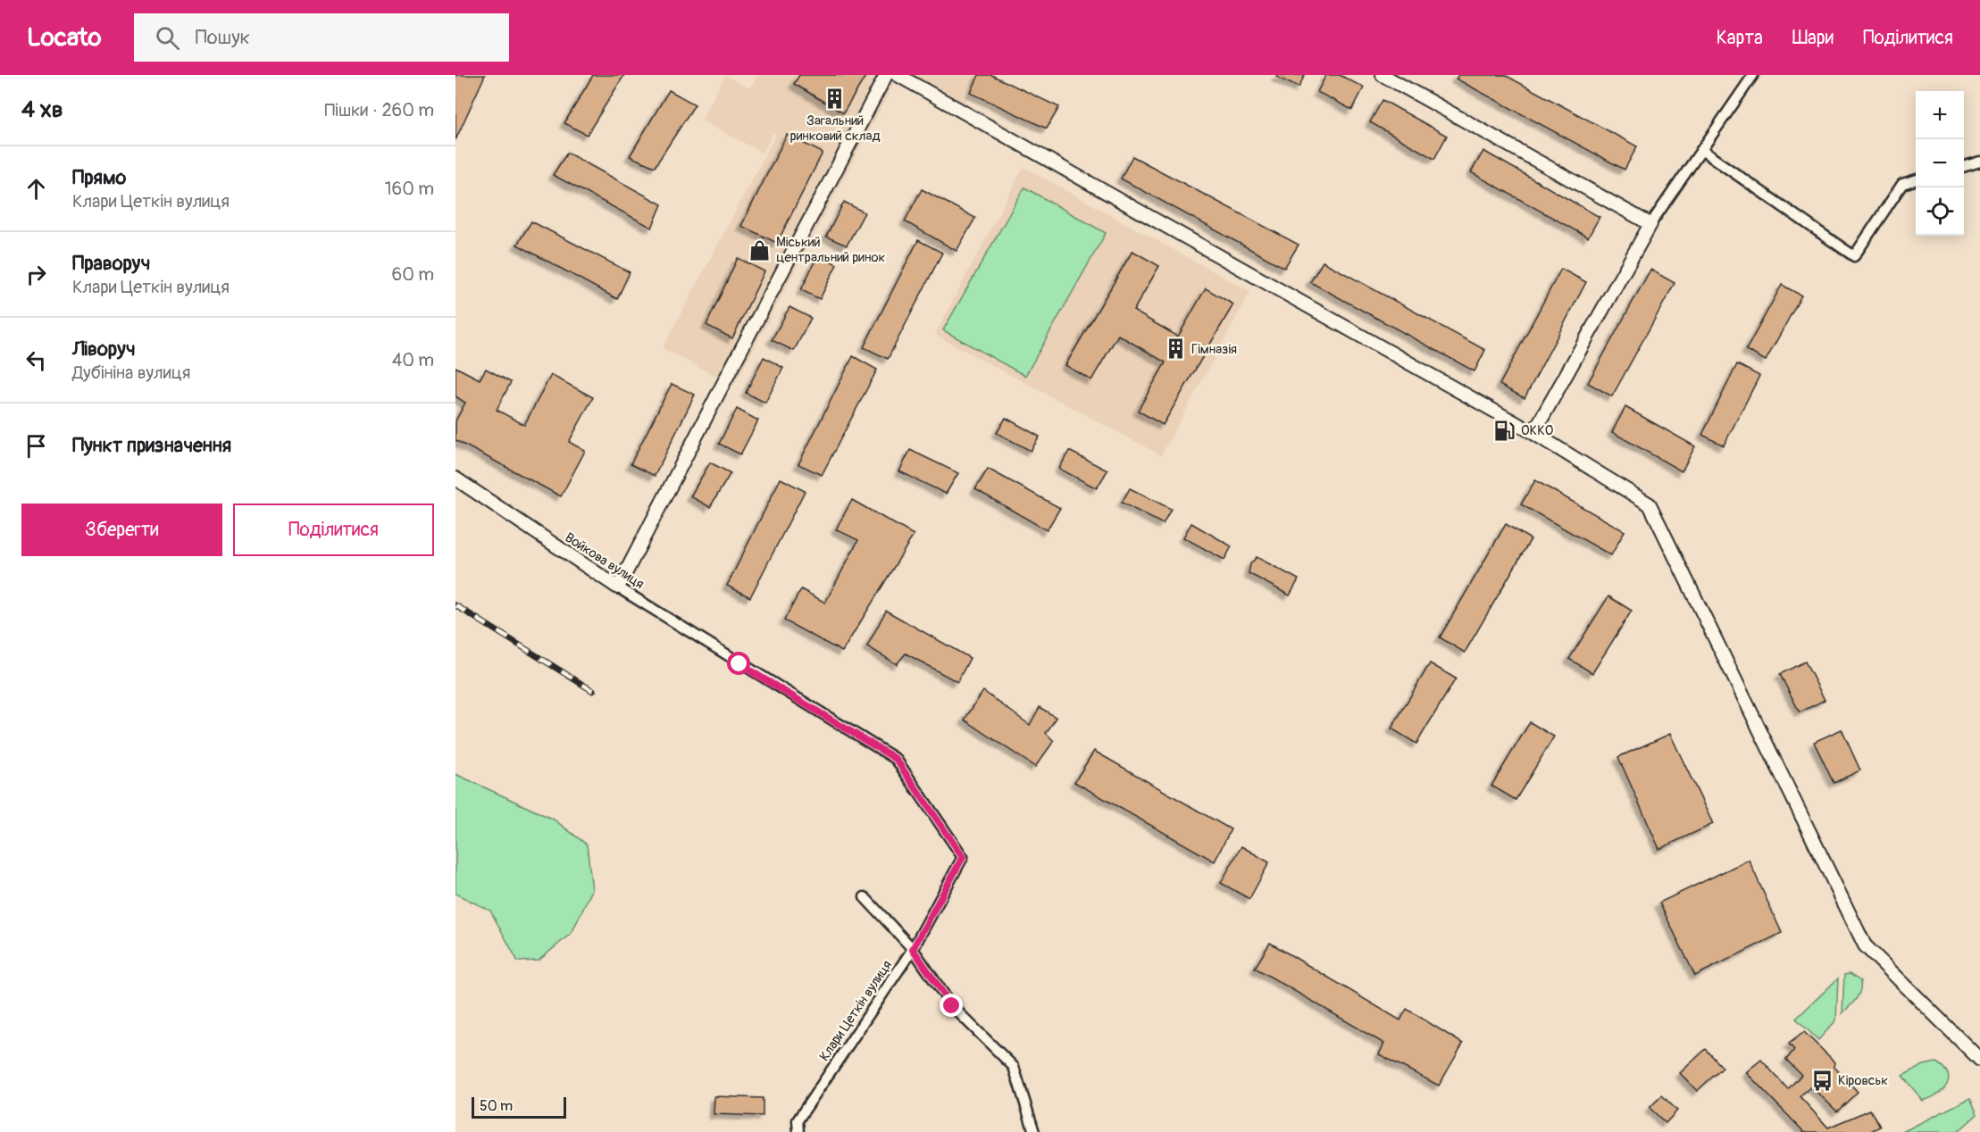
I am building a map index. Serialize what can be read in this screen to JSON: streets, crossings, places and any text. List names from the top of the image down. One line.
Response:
{"streets":{"street":["Войкова вулиця","Клари Цеткін вулиця"]},"crossings":[["Войкова вулиця","Клари Цеткін вулиця"]],"places":{"building":["Загальний ринковий склад","Гімназія"],"shop":["Міський центральний ринок"],"fuel station":["ОККО"],"bus stop":["Кіровськ"]},"scale_bar":"50 m","page":{"header":"Locato","search":"Пошук","nav":["Карта","Шари","Поділитися"],"heading":["4 хв","Пішки · 260 m"],"map_buttons":["+","−"],"list":[["Прямо","Клари Цеткін вулиця","160 m"],["Праворуч","Клари Цеткін вулиця","60 m"],["Ліворуч","Дубініна вулиця","40 m"],"Пункт призначення"],"buttons":["Зберегти","Поділитися"],"scale":"50 m"}}
